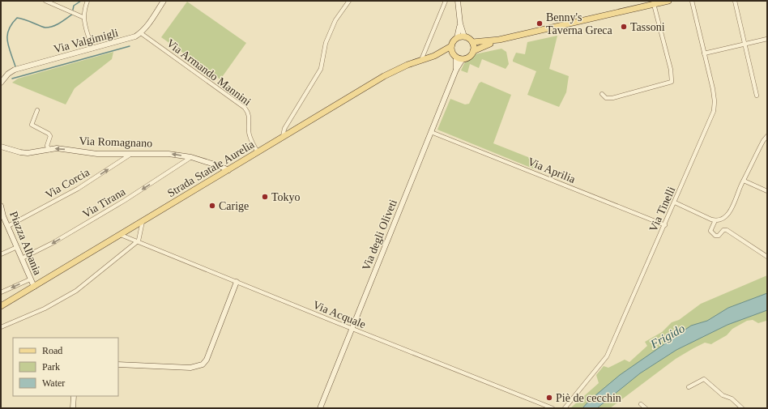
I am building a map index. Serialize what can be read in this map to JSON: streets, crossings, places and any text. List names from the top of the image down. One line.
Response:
{"streets":{"main road":["Strada Statale Aurelia"],"street":["Via Valgimigli","Via Armando Mannini","Via Romagnano","Via Aprilia","Via Corcia","Via Tirana","Via Tinelli","Via degli Oliveti","Piazza Albania","Via Acquale"]},"crossings":[["Via Valgimigli","Via Armando Mannini"],["Via Armando Mannini","Strada Statale Aurelia"],["Via Romagnano","Strada Statale Aurelia"],["Via Romagnano","Via Corcia"],["Via Romagnano","Via Tirana"],["Strada Statale Aurelia","Via degli Oliveti"],["Strada Statale Aurelia","Piazza Albania"],["Strada Statale Aurelia","Via Acquale"],["Via Aprilia","Via Tinelli"],["Via Aprilia","Via degli Oliveti"],["Via Corcia","Piazza Albania"],["Via Tirana","Piazza Albania"],["Via degli Oliveti","Via Acquale"]],"one_way":["Via Romagnano","Via Corcia","Via Tirana"],"water":["Frigido"],"places":["Benny's Taverna Greca","Tassoni","Tokyo","Carige","Piè de cecchin"],"legend":["Road","Park","Water"]}
